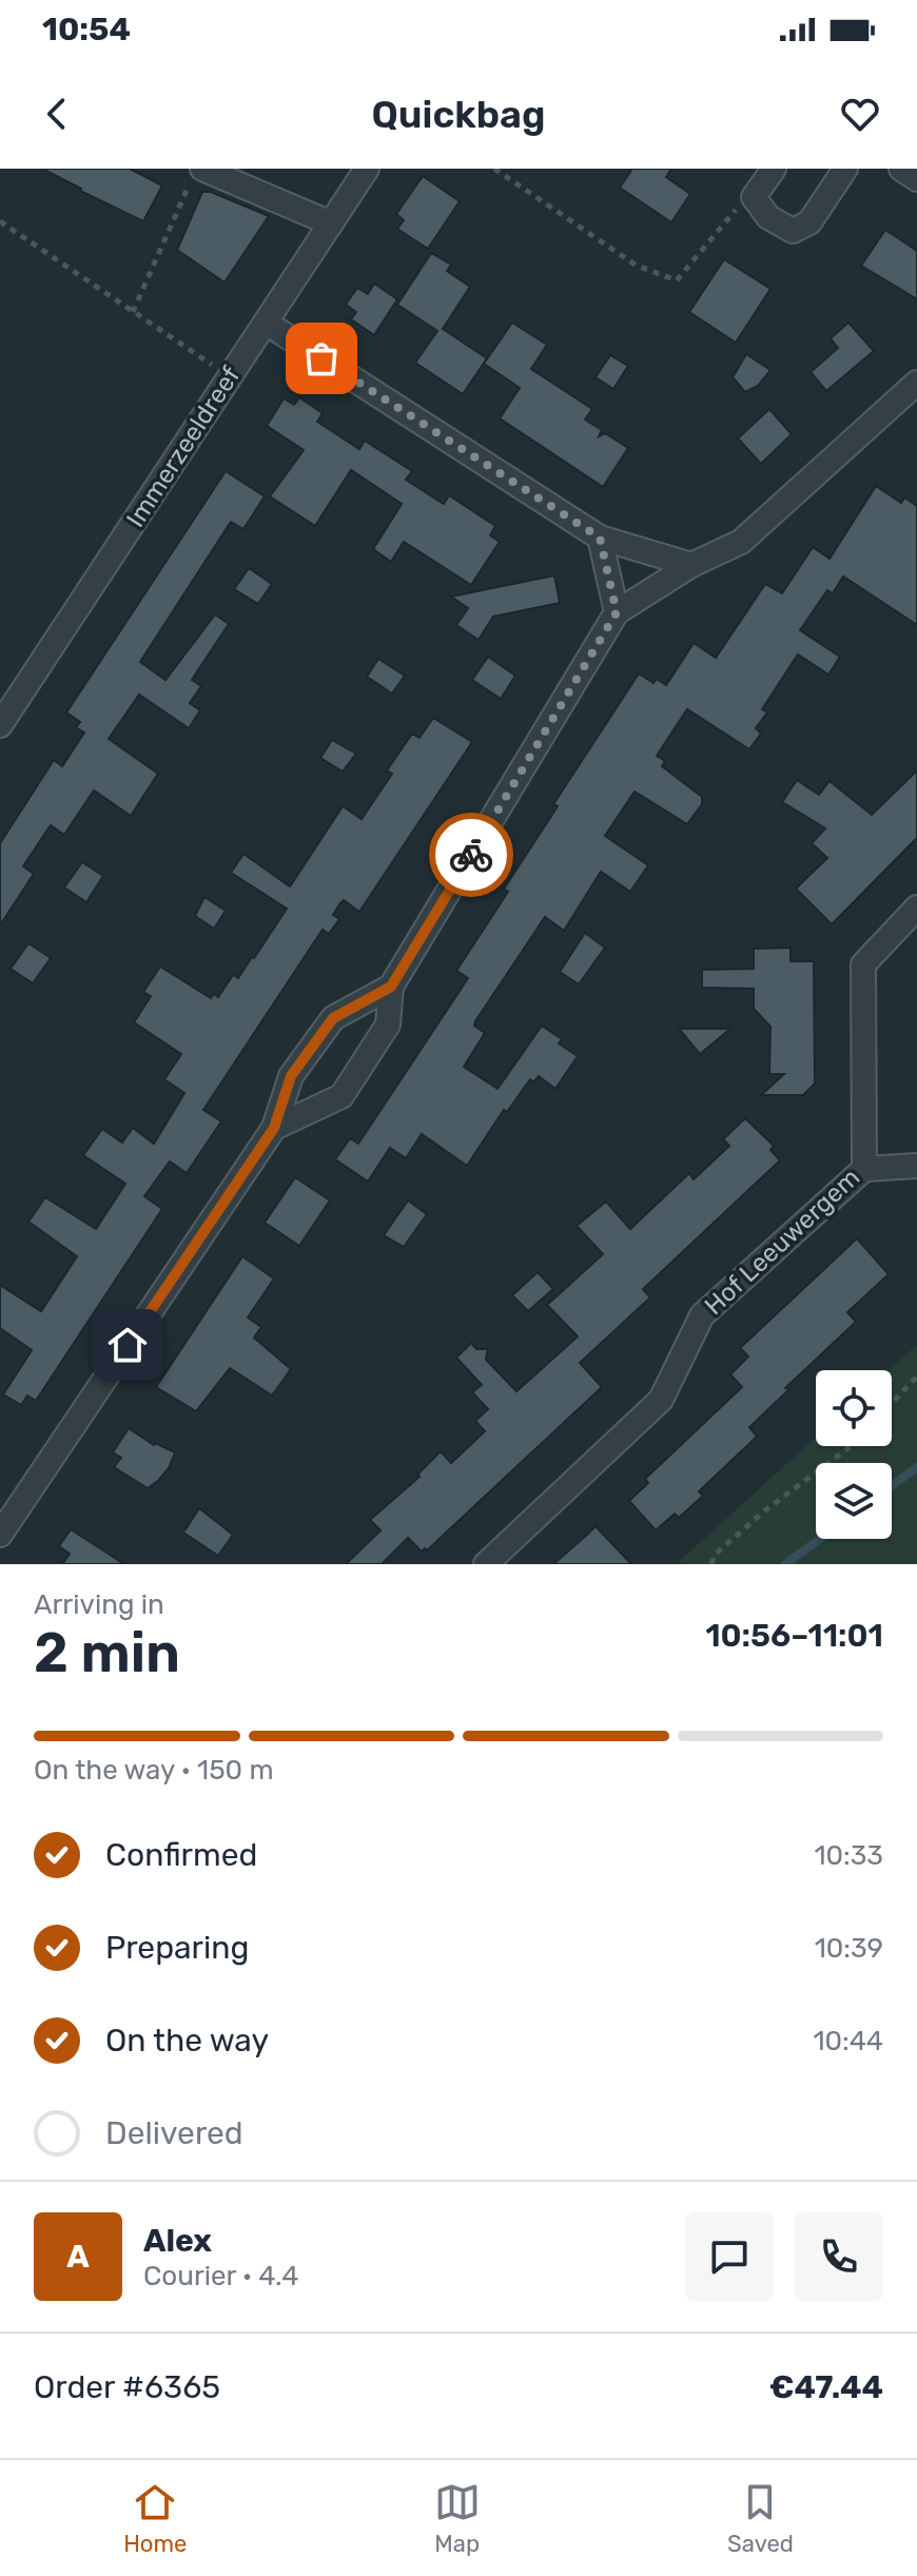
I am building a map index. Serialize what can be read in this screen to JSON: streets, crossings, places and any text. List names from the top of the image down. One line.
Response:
{"streets":{"street":["Immerzeeldreef","Hof Leeuwergem"]},"page":{"status":"10:54","header":"Quickbag","heading":["2 min","Arriving in","10:56–11:01"],"panel":["Alex","Courier · 4.4","Order #6365","€47.44"],"bar":"On the way · 150 m","list":[["Confirmed","10:33"],["Preparing","10:39"],["On the way","10:44"],"Delivered"],"round":"A","tabs":["Home","Map","Saved"]}}
